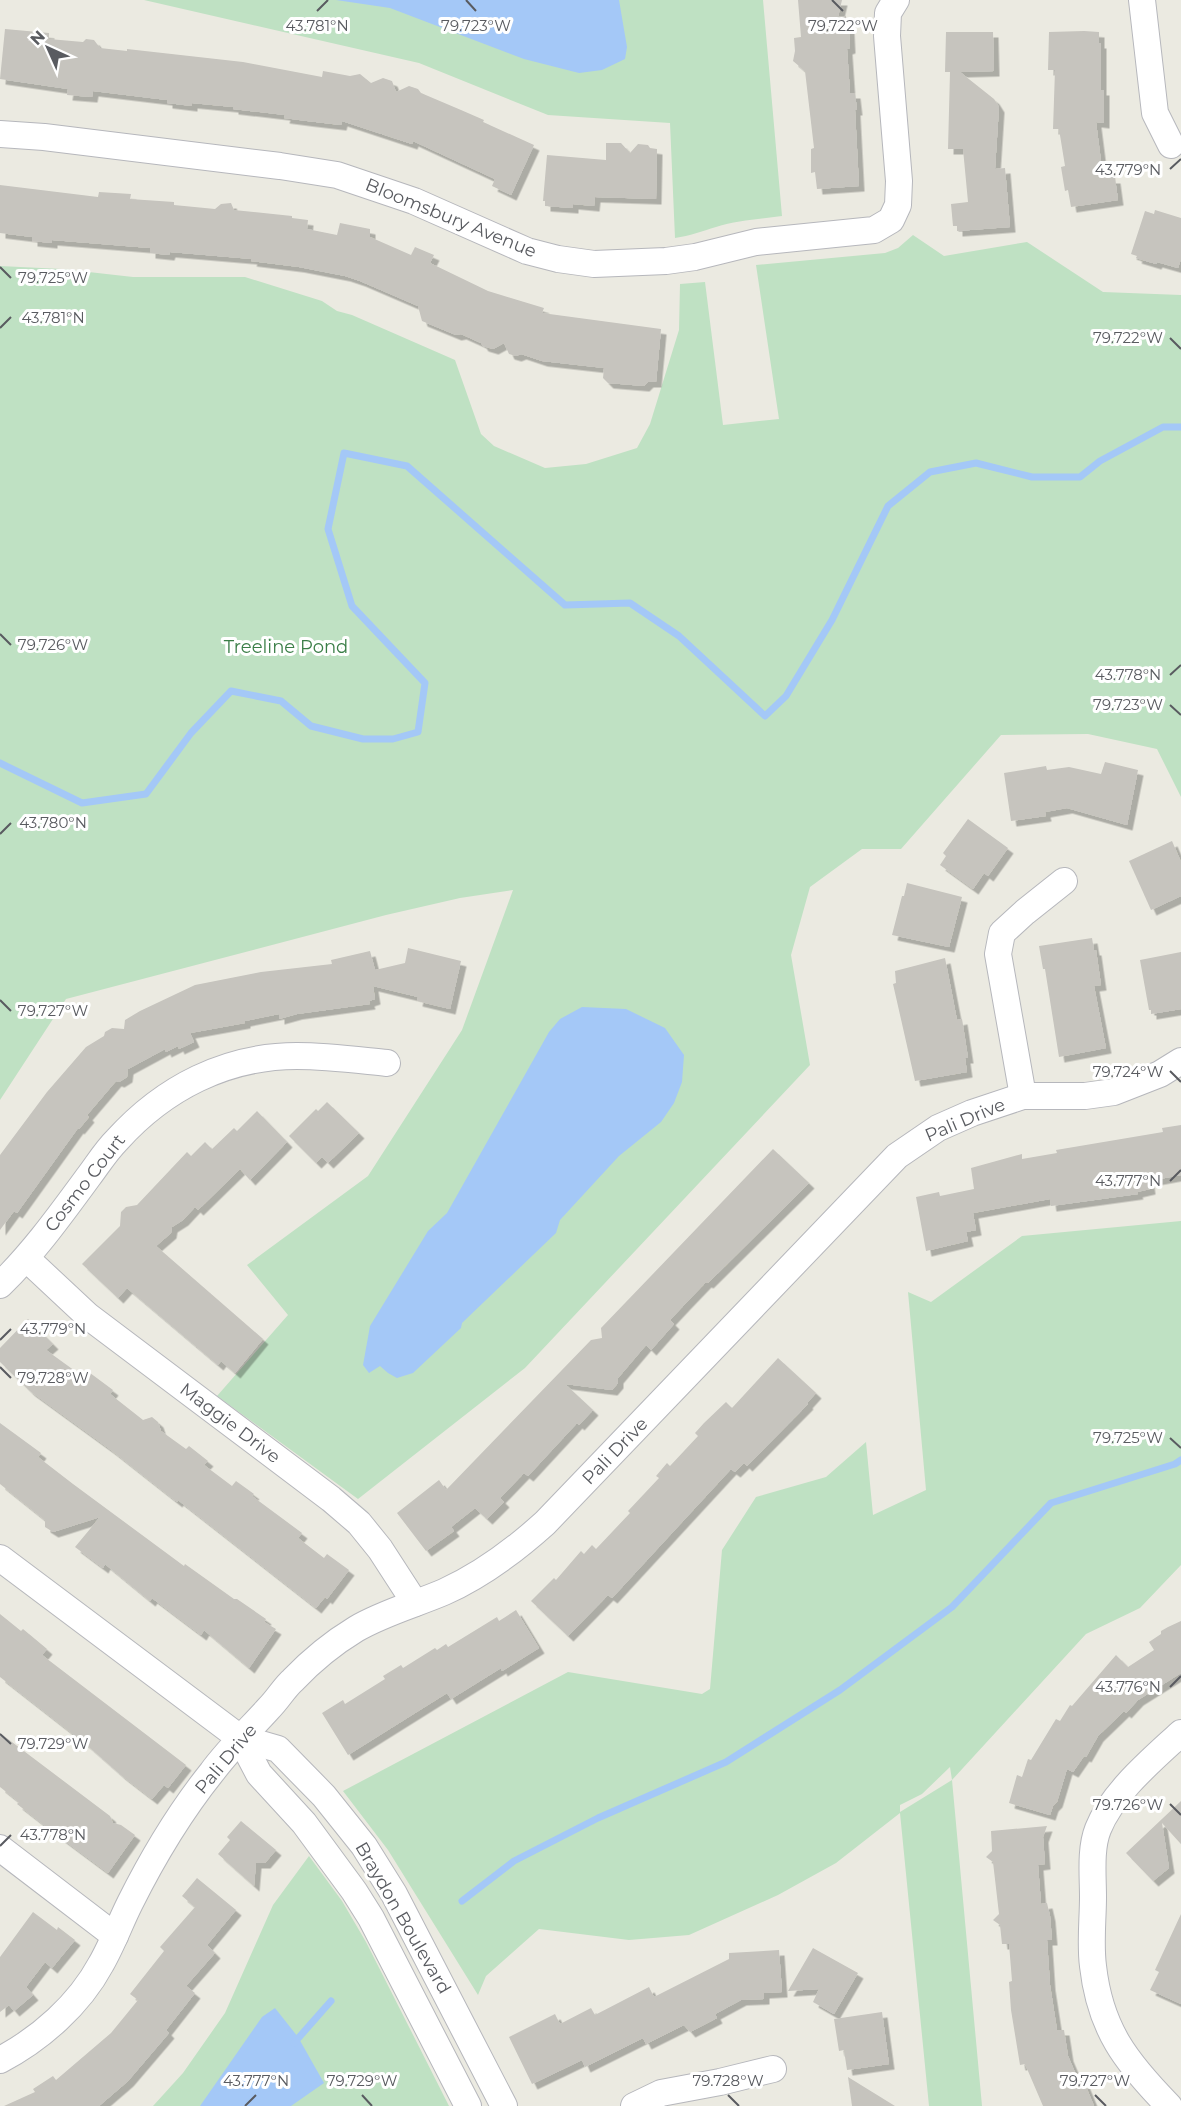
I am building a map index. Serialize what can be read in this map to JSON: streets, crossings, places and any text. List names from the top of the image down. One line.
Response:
{"streets":{"street":["Bloomsbury Avenue","Pali Drive","Cosmo Court","Maggie Drive","Braydon Boulevard"]},"crossings":[["Pali Drive","Maggie Drive"],["Pali Drive","Braydon Boulevard"],["Cosmo Court","Maggie Drive"]],"parks":["Treeline Pond"],"north":"top left","coordinates":["79.723°W","79.722°W","43.781°N","43.779°N","79.725°W","79.726°W","43.778°N","43.780°N","79.727°W","79.724°W","43.777°N","79.728°W","43.776°N","79.729°W"]}
